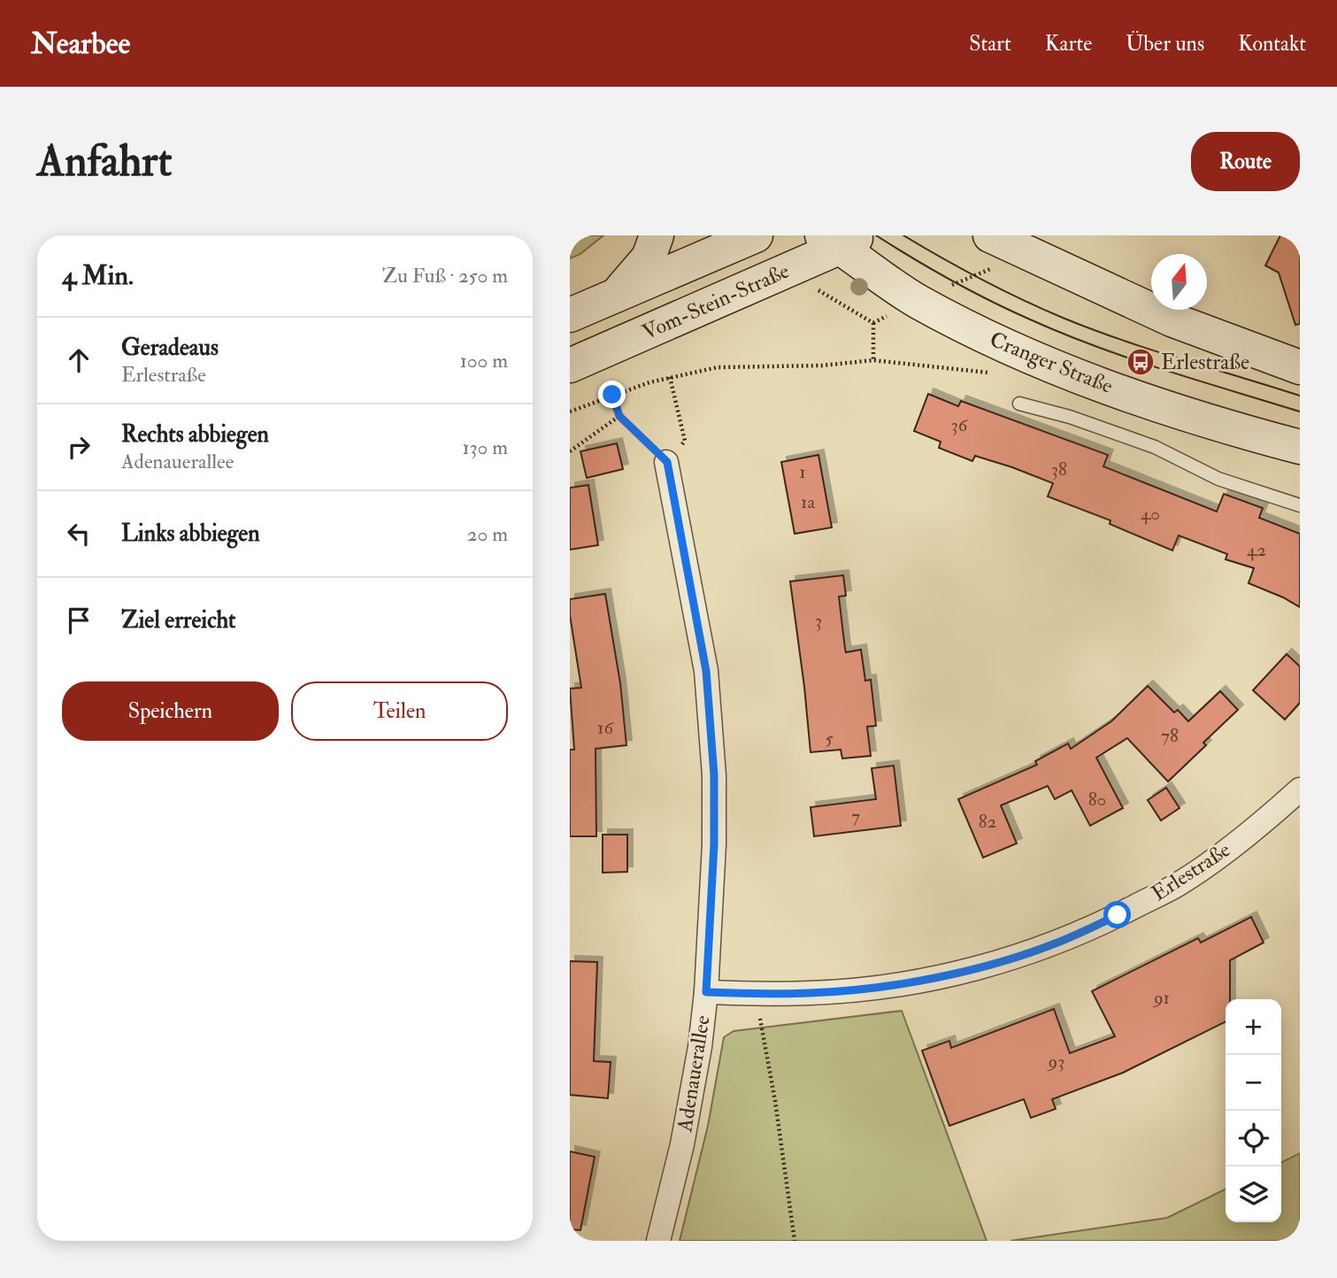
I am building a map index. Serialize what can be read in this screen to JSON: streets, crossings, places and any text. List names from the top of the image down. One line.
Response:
{"streets":{"main road":["Vom-Stein-Straße","Cranger Straße"],"street":["Erlestraße","Adenauerallee"]},"crossings":[["Vom-Stein-Straße","Cranger Straße"],["Erlestraße","Adenauerallee"]],"places":{"bus stop":["Erlestraße"]},"house_numbers":["36","38","1","1a","40","42","3","16","78","5","80","7","82","91","93"],"north":"top","page":{"header":"Nearbee","nav":["Start","Karte","Über uns","Kontakt"],"buttons":["Route",["Speichern","Teilen"]],"title":"Anfahrt","heading":["4 Min.","Zu Fuß · 250 m"],"list":[["Geradeaus","Erlestraße","100 m"],["Rechts abbiegen","Adenauerallee","130 m"],["Links abbiegen","20 m"],"Ziel erreicht"],"map_buttons":["+","−"]}}
